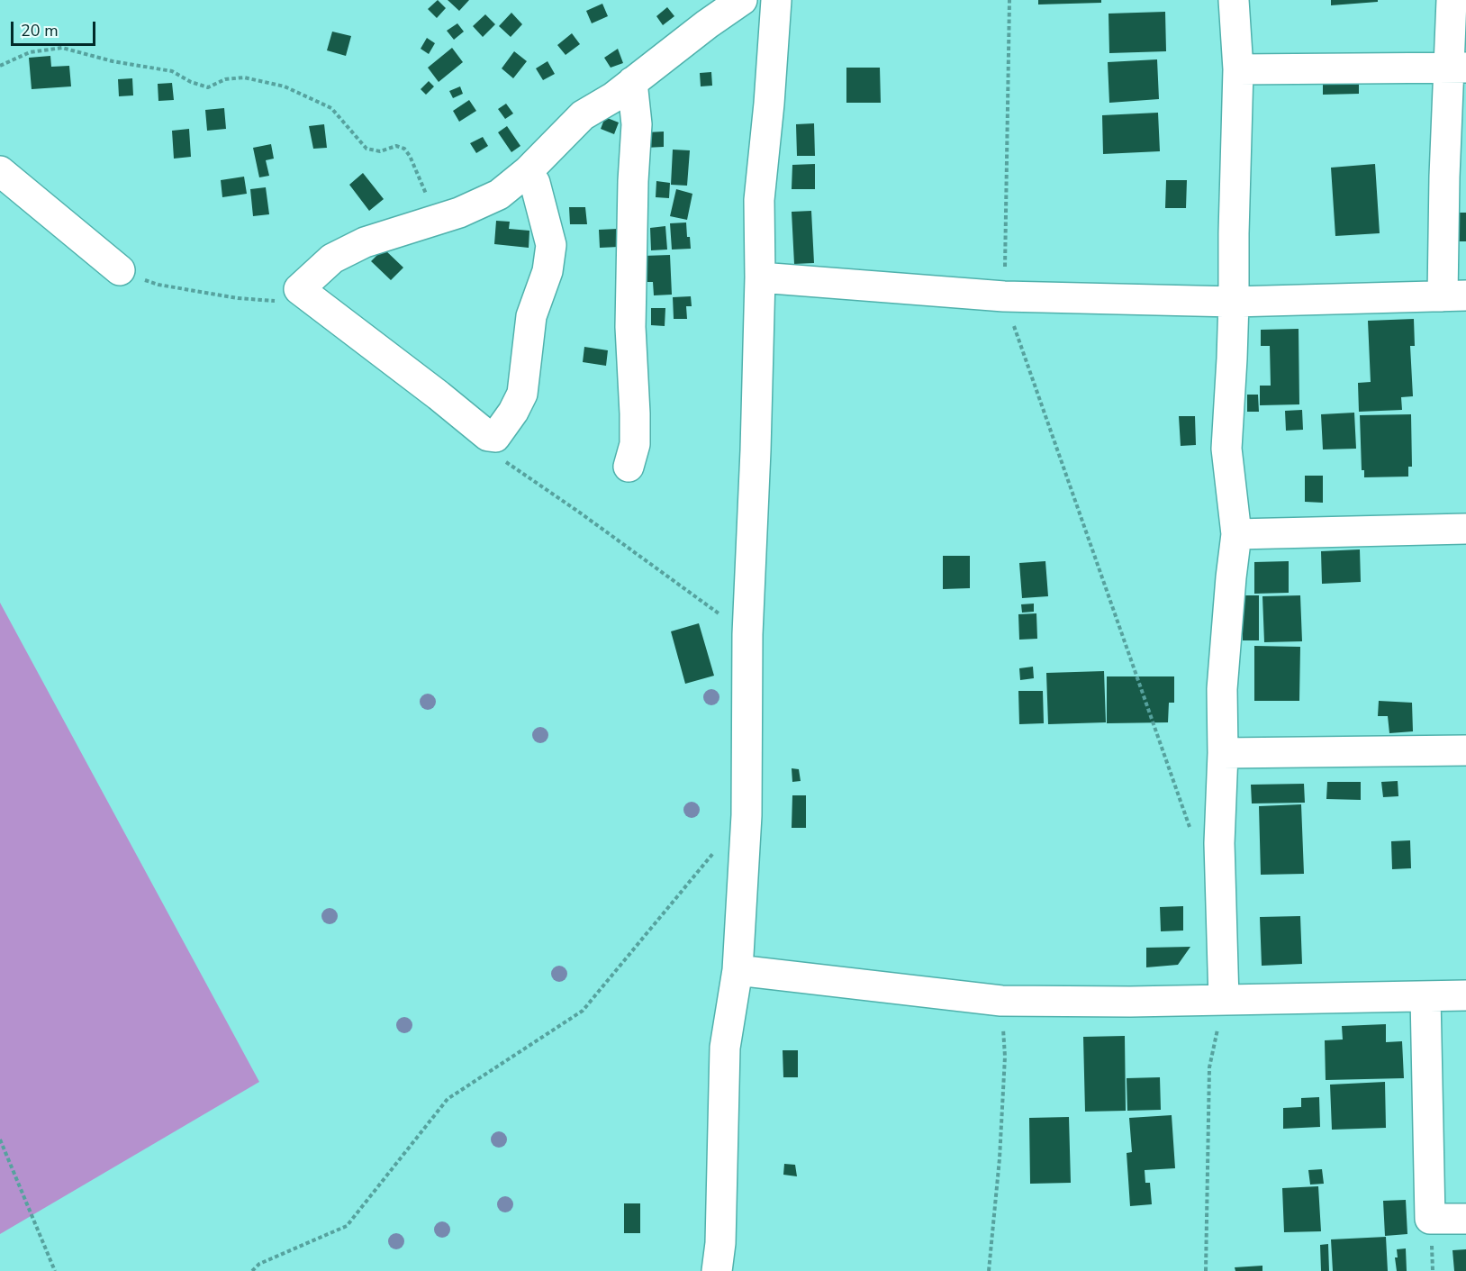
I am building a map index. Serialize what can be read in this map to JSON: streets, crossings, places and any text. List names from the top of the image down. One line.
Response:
{"scale_bar":"20 m"}
